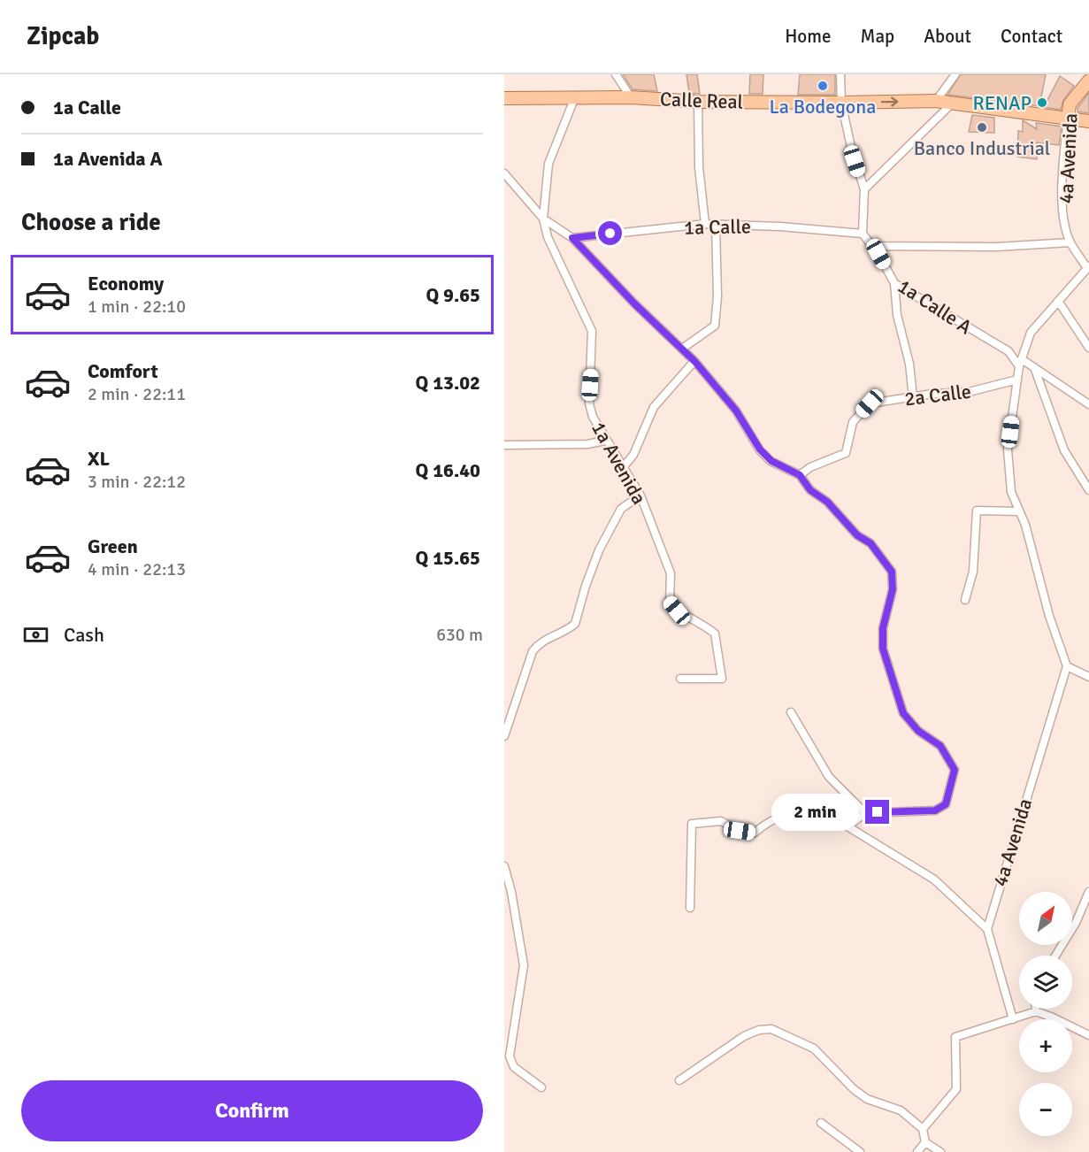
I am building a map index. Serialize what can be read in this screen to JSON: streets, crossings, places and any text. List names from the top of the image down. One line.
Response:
{"streets":{"main road":["Calle Real","4a Avenida"],"street":["1a Calle","1a Calle A","2a Calle","1a Avenida"]},"crossings":[["Calle Real","4a Avenida"],["Calle Real","1a Avenida"],["1a Calle","1a Calle A"]],"places":["La Bodegona","RENAP","Banco Industrial"],"north":"top right","page":{"header":"Zipcab","nav":["Home","Map","About","Contact"],"banner":["1a Calle","1a Avenida A"],"heading":"Choose a ride","list":[{"name":"Economy","note":"1 min · 22:10","value":"Q 9.65"},{"name":"Comfort","note":"2 min · 22:11","value":"Q 13.02"},{"name":"XL","note":"3 min · 22:12","value":"Q 16.40"},{"name":"Green","note":"4 min · 22:13","value":"Q 15.65"}],"pay":["Cash","630 m"],"bubble":"2 min","map_buttons":["+","−"],"buttons":"Confirm"}}
